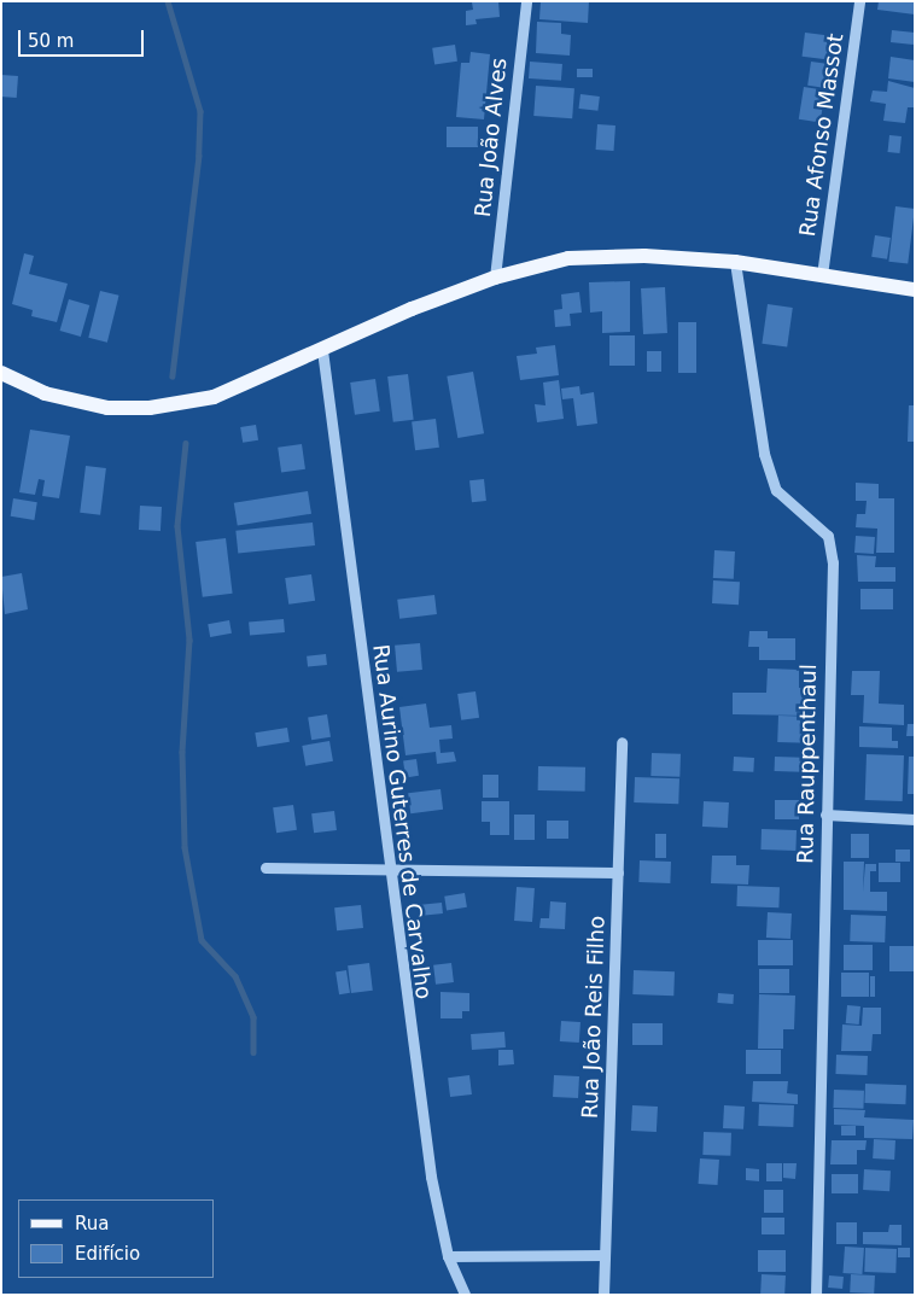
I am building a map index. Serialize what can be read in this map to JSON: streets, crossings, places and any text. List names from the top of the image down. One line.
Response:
{"streets":{"street":["Rua Afonso Massot","Rua João Alves","Rua Rauppenthaul","Rua Aurino Guterres de Carvalho","Rua João Reis Filho"]},"legend":["Rua","Edifício"],"scale_bar":"50 m"}
